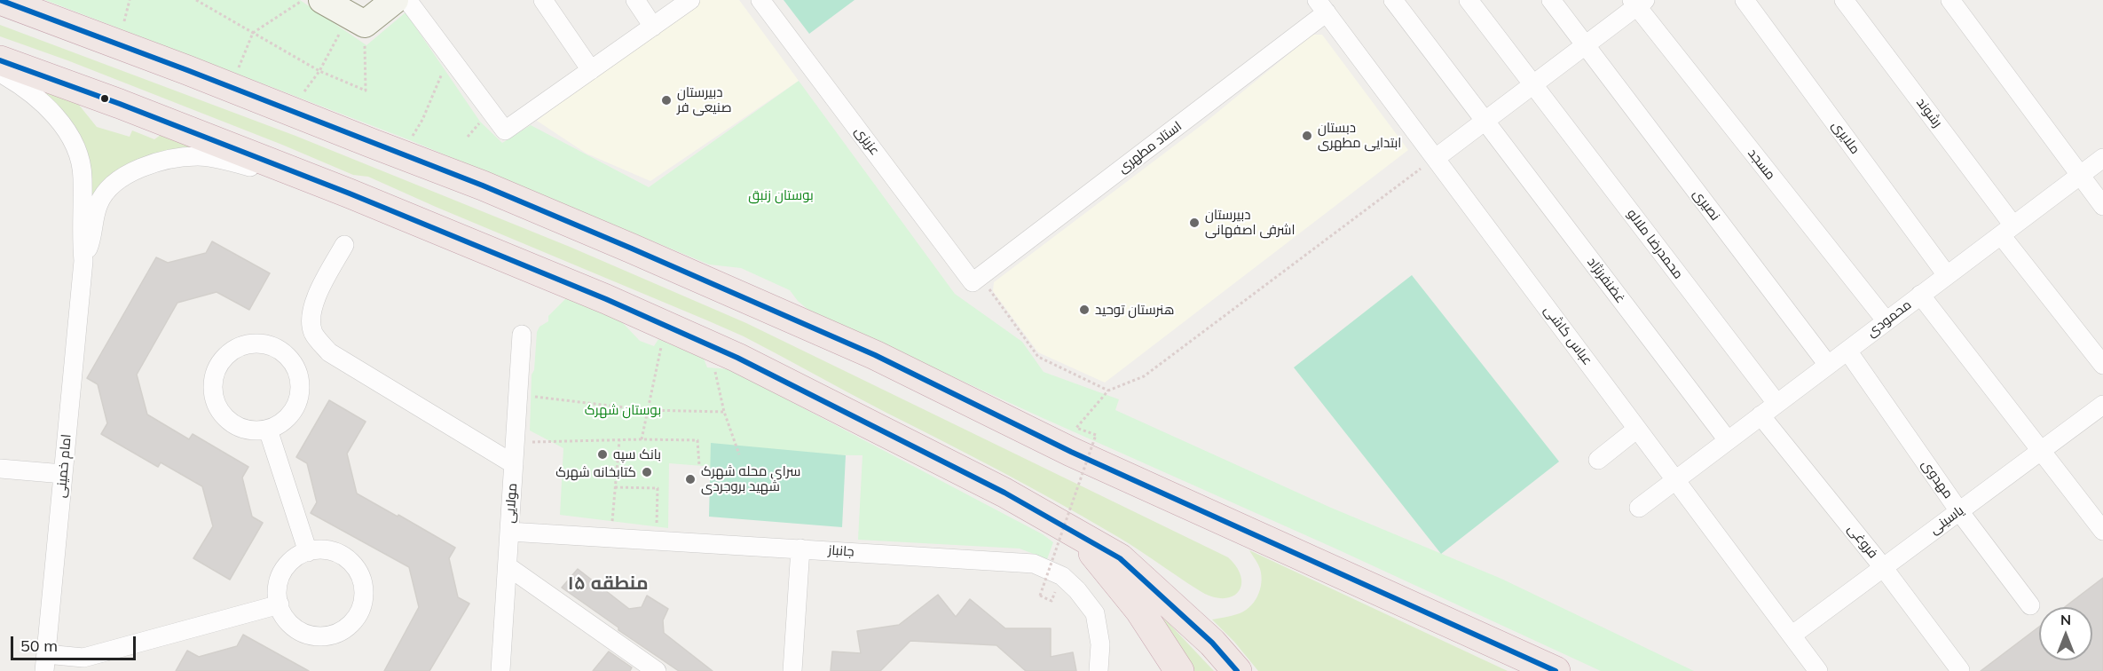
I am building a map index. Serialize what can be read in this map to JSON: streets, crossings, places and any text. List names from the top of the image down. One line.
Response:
{"streets":{"street":["رشوند","ملایری","عزیزی","استاد مطهری","مسجد","نصیری","محمدرضا ملالو","غضنفرنژاد","محمودی","عباس کاشی","امام خمینی","مهدوی","مولايی","یاسینی","فروغی","جانباز"]},"crossings":[["رشوند","محمودی"],["ملایری","محمودی"],["عزیزی","استاد مطهری"],["استاد مطهری","عباس کاشی"],["مسجد","محمودی"],["نصیری","محمودی"],["محمدرضا ملالو","محمودی"],["غضنفرنژاد","محمودی"],["محمودی","عباس کاشی"],["محمودی","مهدوی"],["محمودی","فروغی"],["عباس کاشی","یاسینی"],["مهدوی","یاسینی"],["مولايی","جانباز"],["یاسینی","فروغی"]],"districts":["منطقه ۱۵"],"parks":["بوستان زنبق","بوستان شهرک"],"places":["دبیرستان صنیعی فر","دبستان ابتدایی مطهری","دبیرستان اشرفی اصفهانی","هنرستان توحید","بانک سپه","کتابخانه شهرک","سرای محله شهرک شهید بروجردی"],"scale_bar":"50 m","north":"top"}
